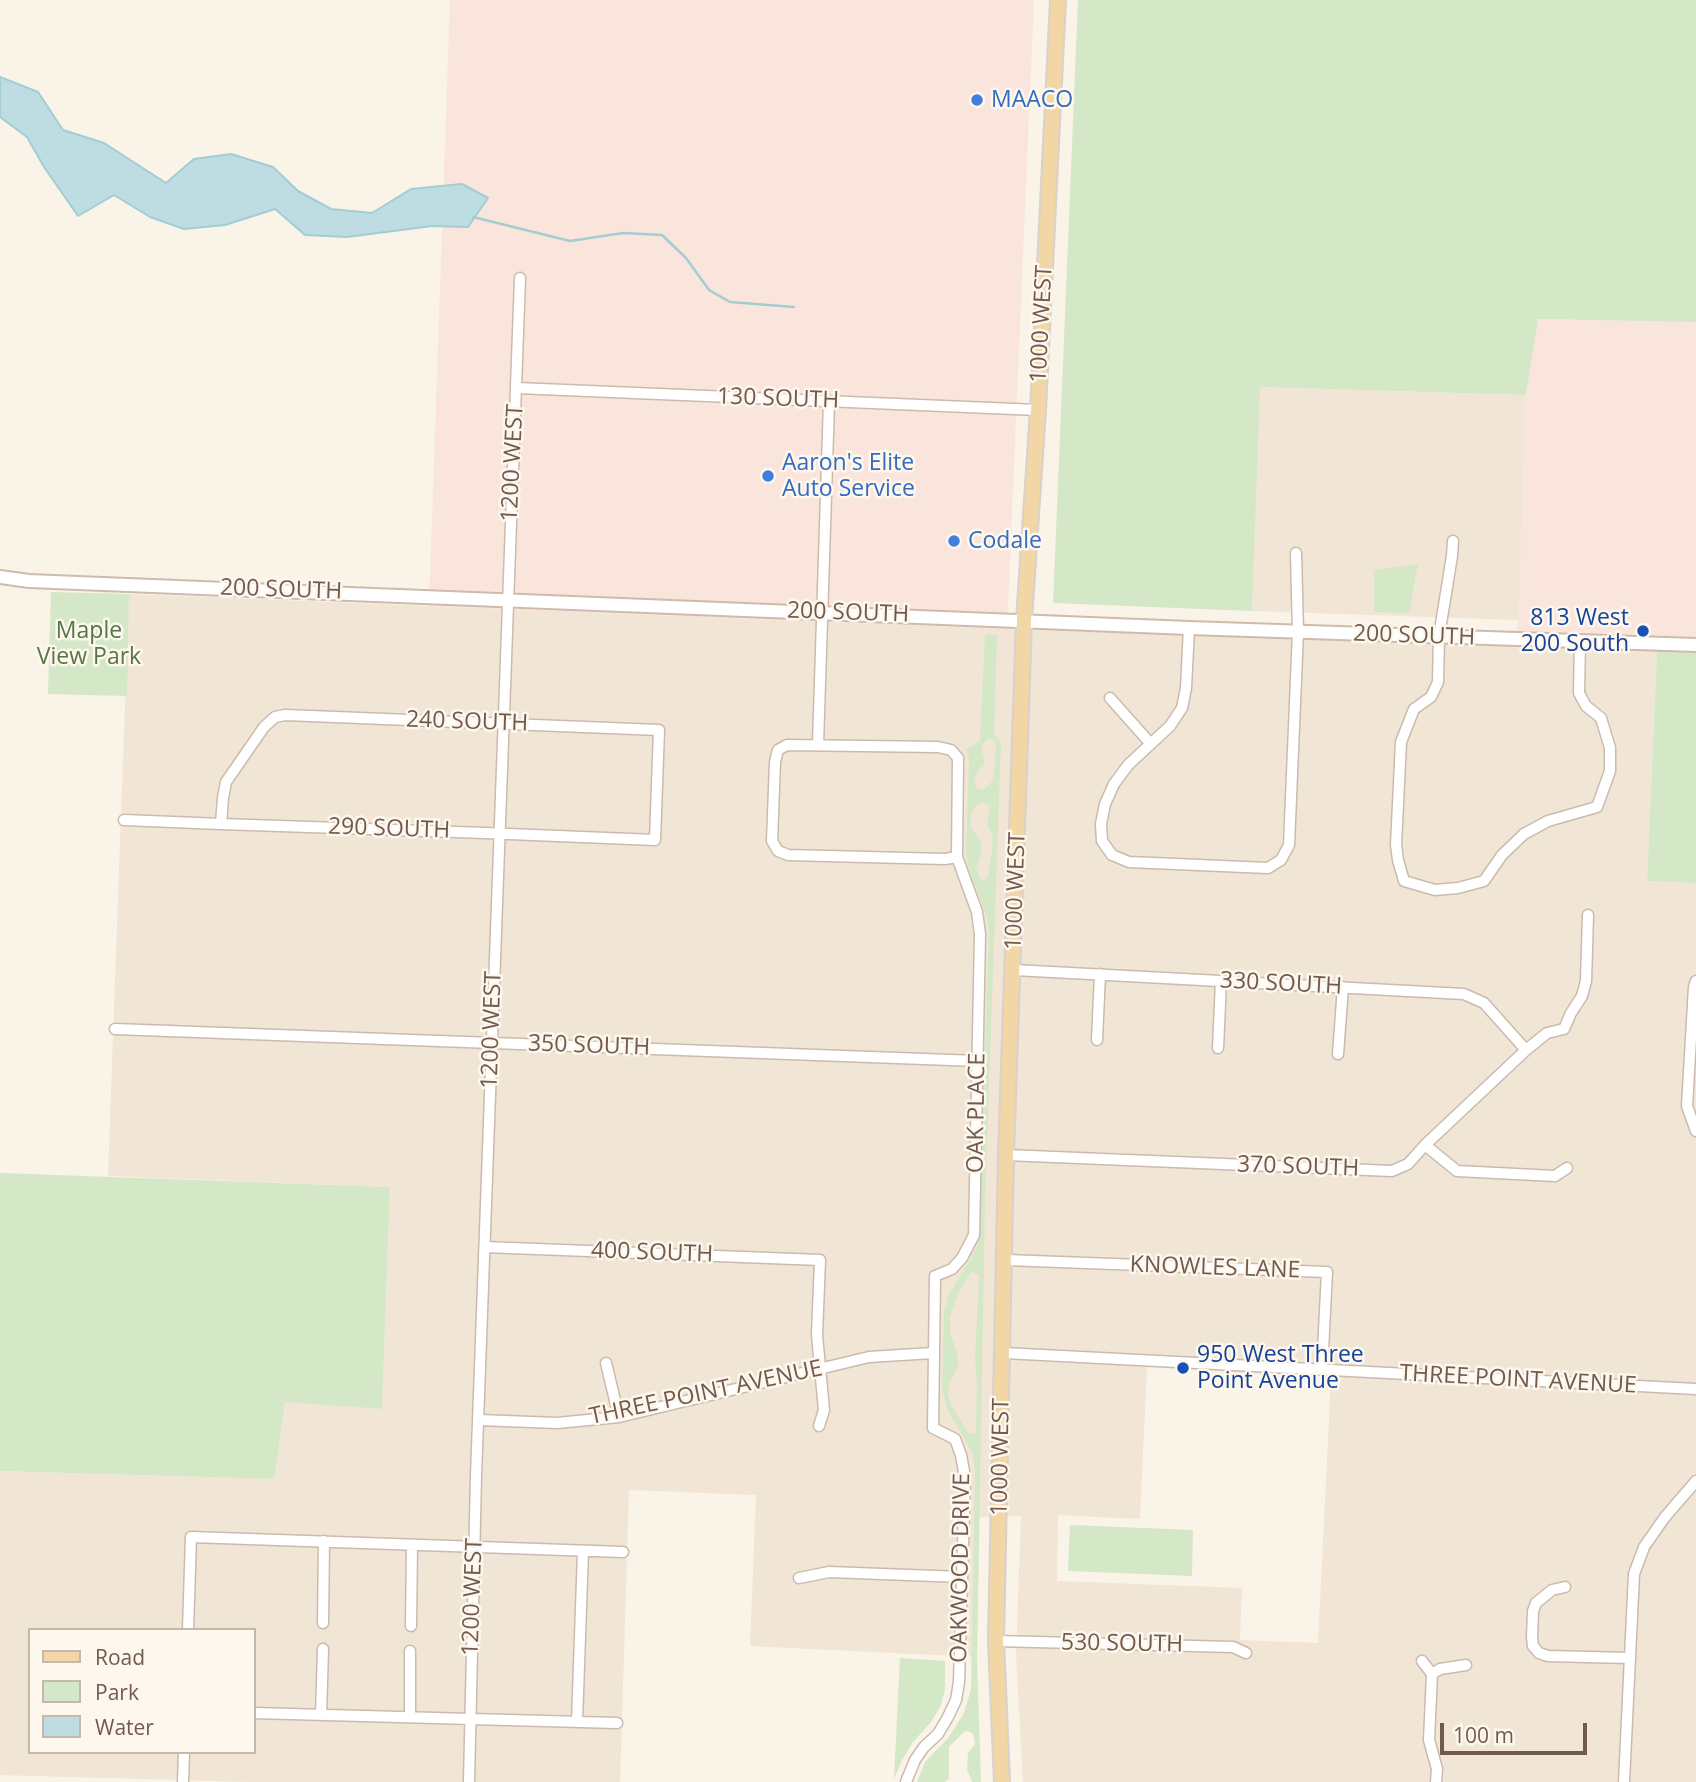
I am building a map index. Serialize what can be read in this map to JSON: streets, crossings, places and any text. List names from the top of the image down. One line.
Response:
{"streets":{"main road":["1000 WEST"],"street":["130 SOUTH","1200 WEST","200 SOUTH","240 SOUTH","290 SOUTH","330 SOUTH","350 SOUTH","OAK PLACE","370 SOUTH","400 SOUTH","KNOWLES LANE","THREE POINT AVENUE","OAKWOOD DRIVE","530 SOUTH"]},"crossings":[["1000 WEST","130 SOUTH"],["1000 WEST","200 SOUTH"],["1000 WEST","330 SOUTH"],["1000 WEST","370 SOUTH"],["1000 WEST","KNOWLES LANE"],["1000 WEST","THREE POINT AVENUE"],["1000 WEST","530 SOUTH"],["130 SOUTH","1200 WEST"],["1200 WEST","200 SOUTH"],["1200 WEST","240 SOUTH"],["1200 WEST","290 SOUTH"],["1200 WEST","350 SOUTH"],["1200 WEST","400 SOUTH"],["1200 WEST","THREE POINT AVENUE"],["240 SOUTH","290 SOUTH"],["330 SOUTH","370 SOUTH"],["350 SOUTH","OAK PLACE"],["OAK PLACE","THREE POINT AVENUE"],["OAK PLACE","OAKWOOD DRIVE"],["400 SOUTH","THREE POINT AVENUE"],["KNOWLES LANE","THREE POINT AVENUE"],["THREE POINT AVENUE","OAKWOOD DRIVE"]],"parks":["Maple View Park"],"places":["MAACO","Aaron's Elite Auto Service","Codale","813 West 200 South","950 West Three Point Avenue"],"legend":["Road","Park","Water"],"scale_bar":"100 m"}
